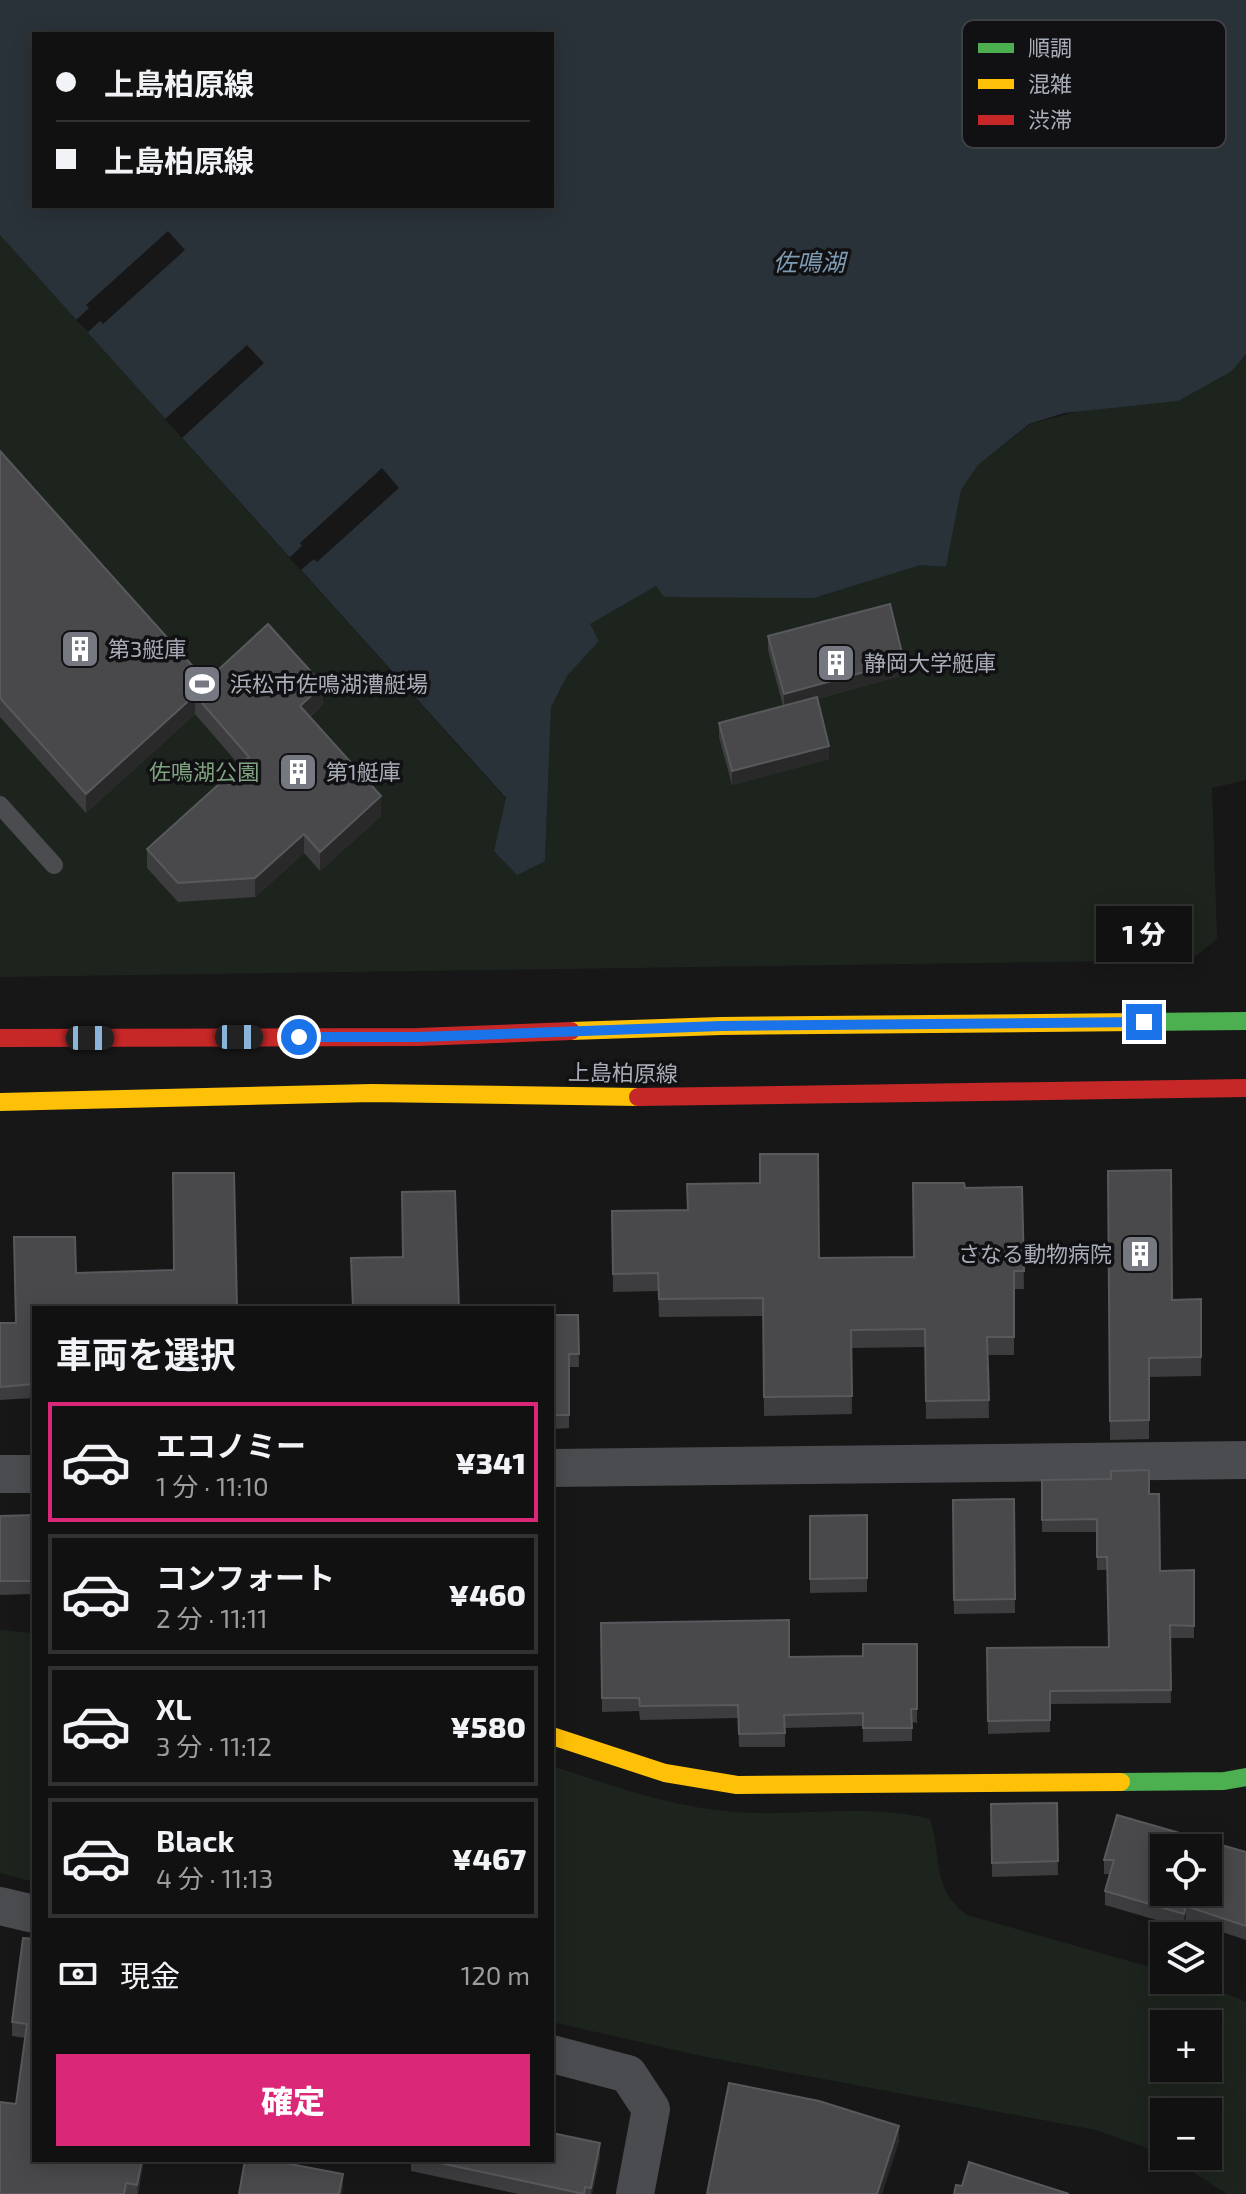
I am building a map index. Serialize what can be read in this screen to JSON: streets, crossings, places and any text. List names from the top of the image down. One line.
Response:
{"streets":{"street":["上島柏原線"]},"water":["佐鳴湖"],"parks":["佐鳴湖公園"],"places":{"building":["第3艇庫","静岡大学艇庫","第1艇庫","さなる動物病院"],"sports":["浜松市佐鳴湖漕艇場"]},"legend":["順調","混雑","渋滞"],"page":{"banner":["上島柏原線","上島柏原線"],"bubble":"1 分","heading":"車両を選択","list":[{"name":"エコノミー","note":"1 分 · 11:10","value":"¥341"},{"name":"コンフォート","note":"2 分 · 11:11","value":"¥460"},{"name":"XL","note":"3 分 · 11:12","value":"¥580"},{"name":"Black","note":"4 分 · 11:13","value":"¥467"}],"map_buttons":["+","−"],"pay":["現金","120 m"],"buttons":"確定"}}
